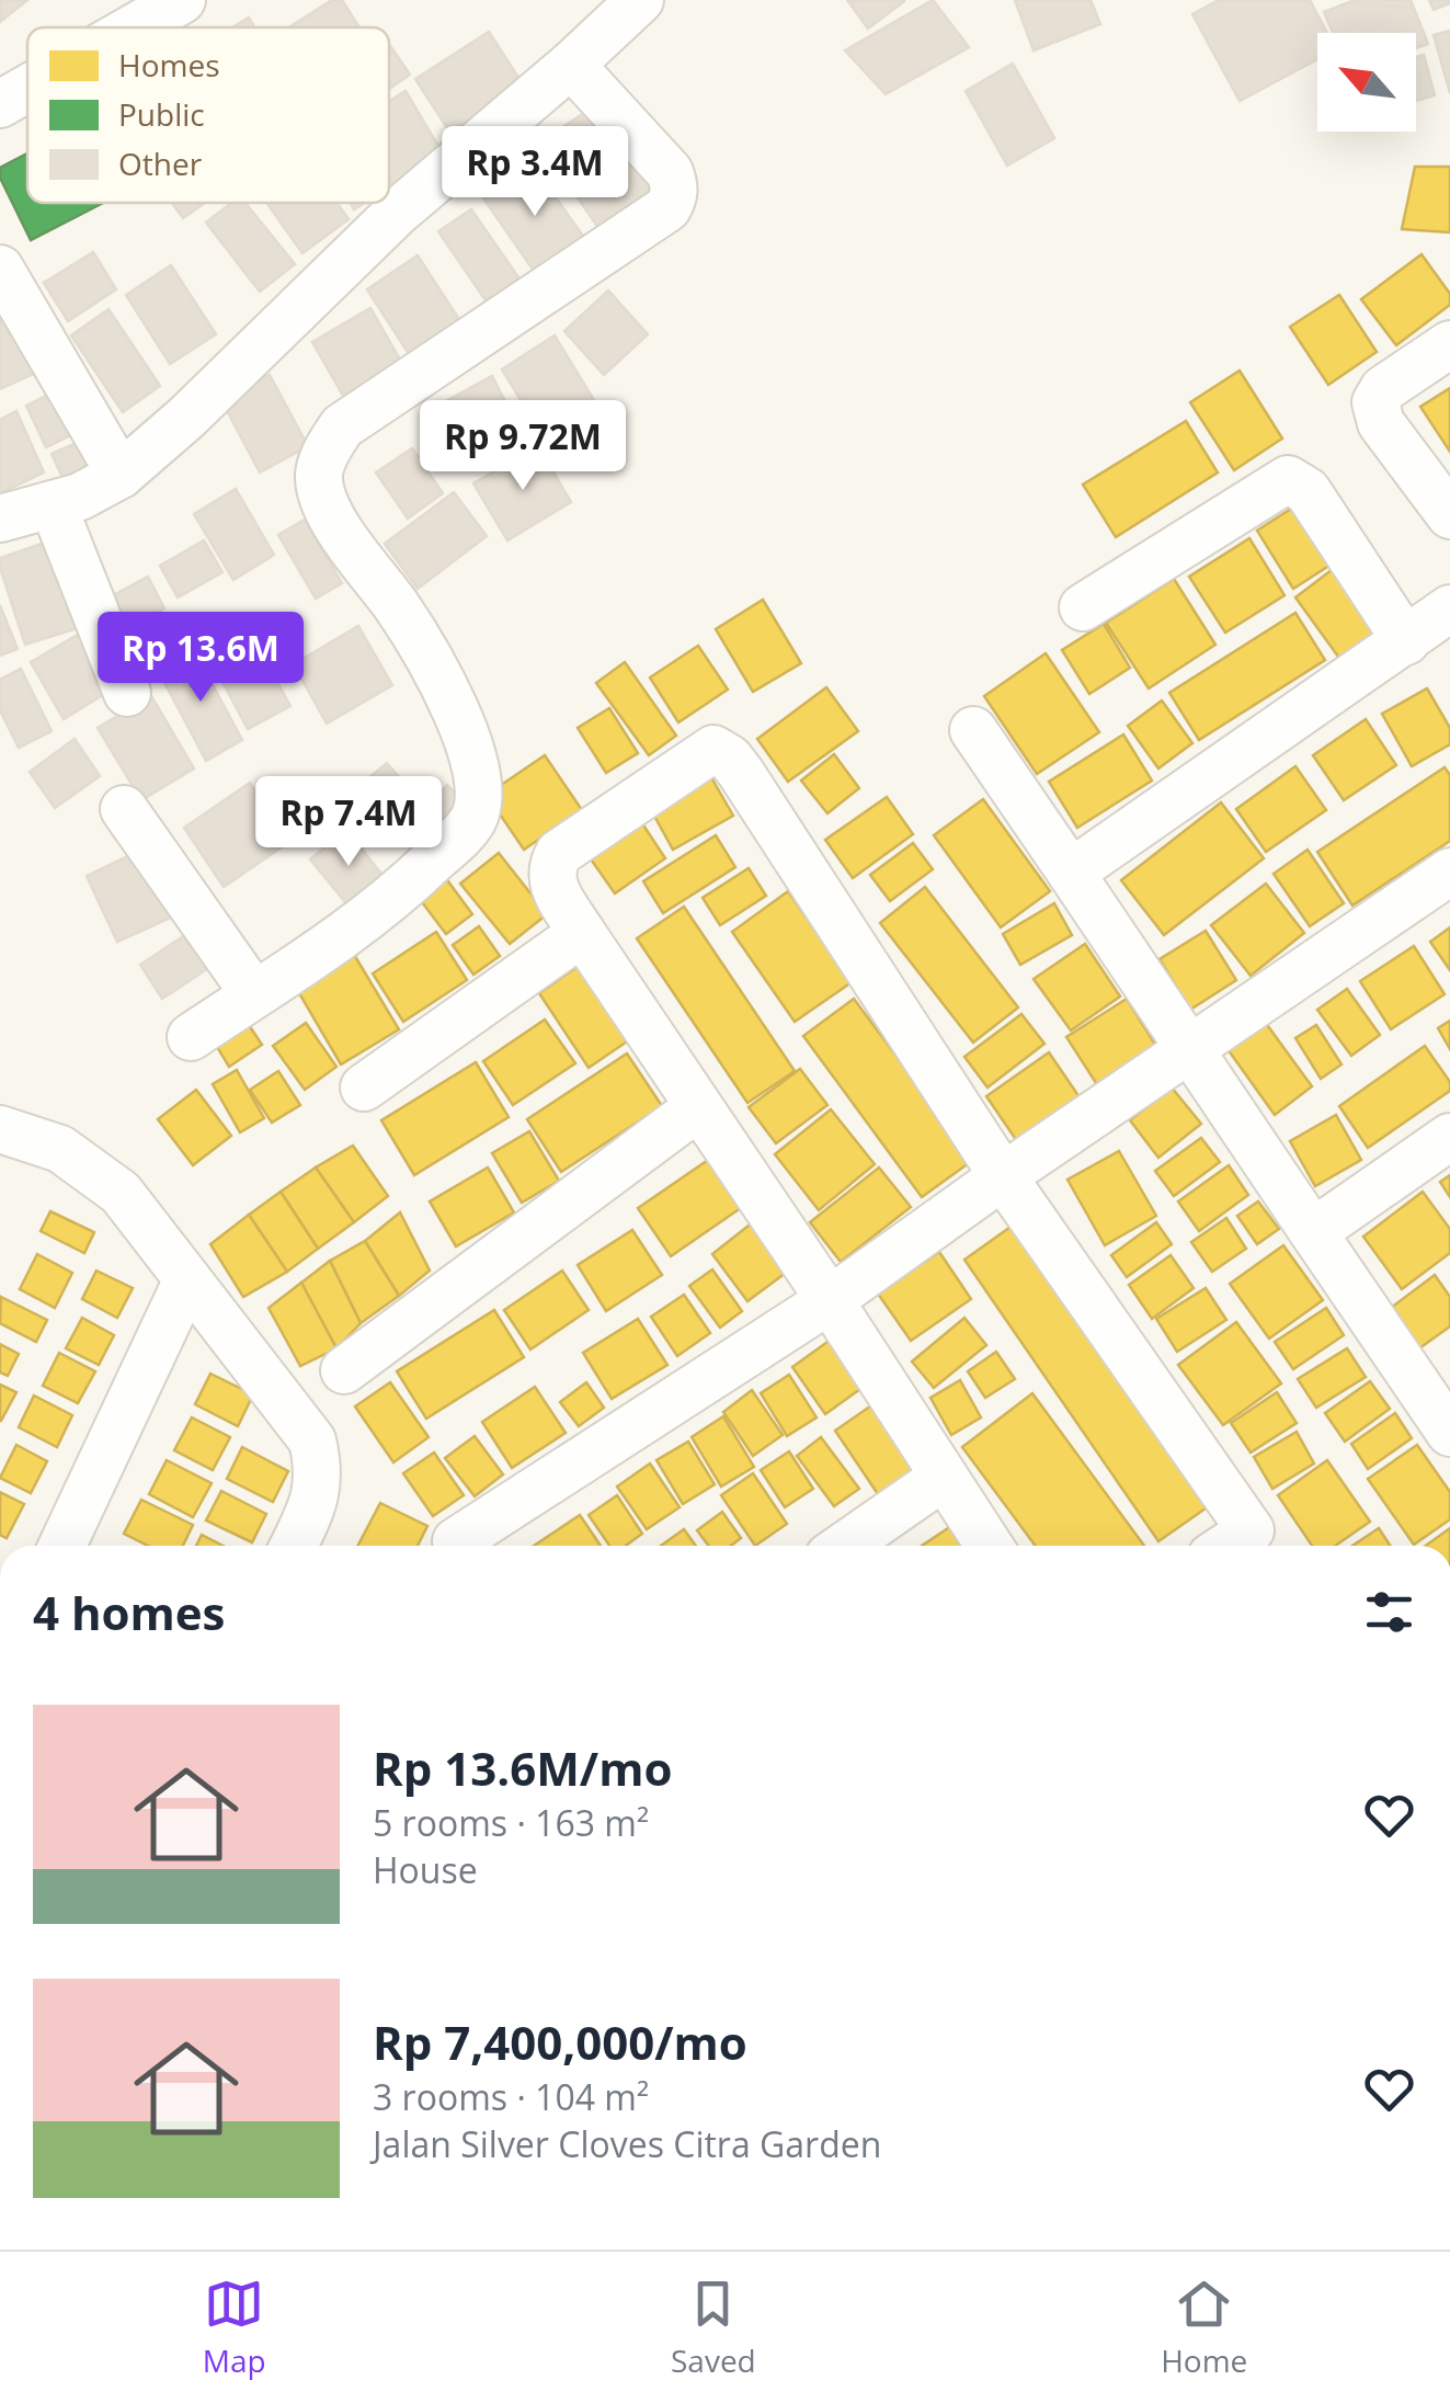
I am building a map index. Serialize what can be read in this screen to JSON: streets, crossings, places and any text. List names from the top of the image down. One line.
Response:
{"legend":["Homes","Public","Other"],"north":"top left","page":{"price":["Rp 3.4M","Rp 9.72M","Rp 13.6M","Rp 7.4M"],"heading":"4 homes","list":[{"name":"Rp 13.6M/mo","note":"5 rooms · 163 m² · House"},{"name":"Rp 7,400,000/mo","note":"3 rooms · 104 m² · Jalan Silver Cloves Citra Garden"}],"tabs":["Map","Saved","Home"]}}
